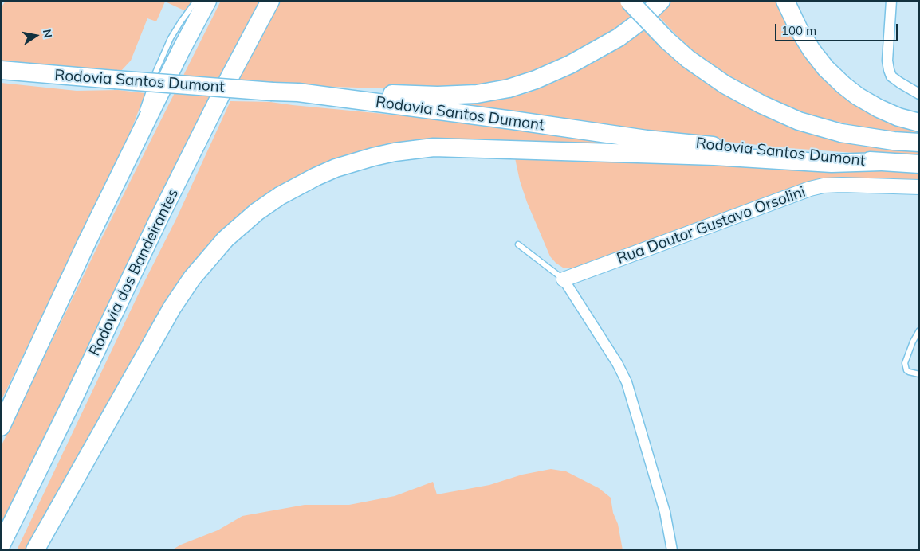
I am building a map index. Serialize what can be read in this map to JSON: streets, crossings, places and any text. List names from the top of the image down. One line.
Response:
{"streets":{"highway":["Rodovia Santos Dumont","Rodovia dos Bandeirantes"],"street":["Rua Doutor Gustavo Orsolini"]},"scale_bar":"100 m","north":"right"}
